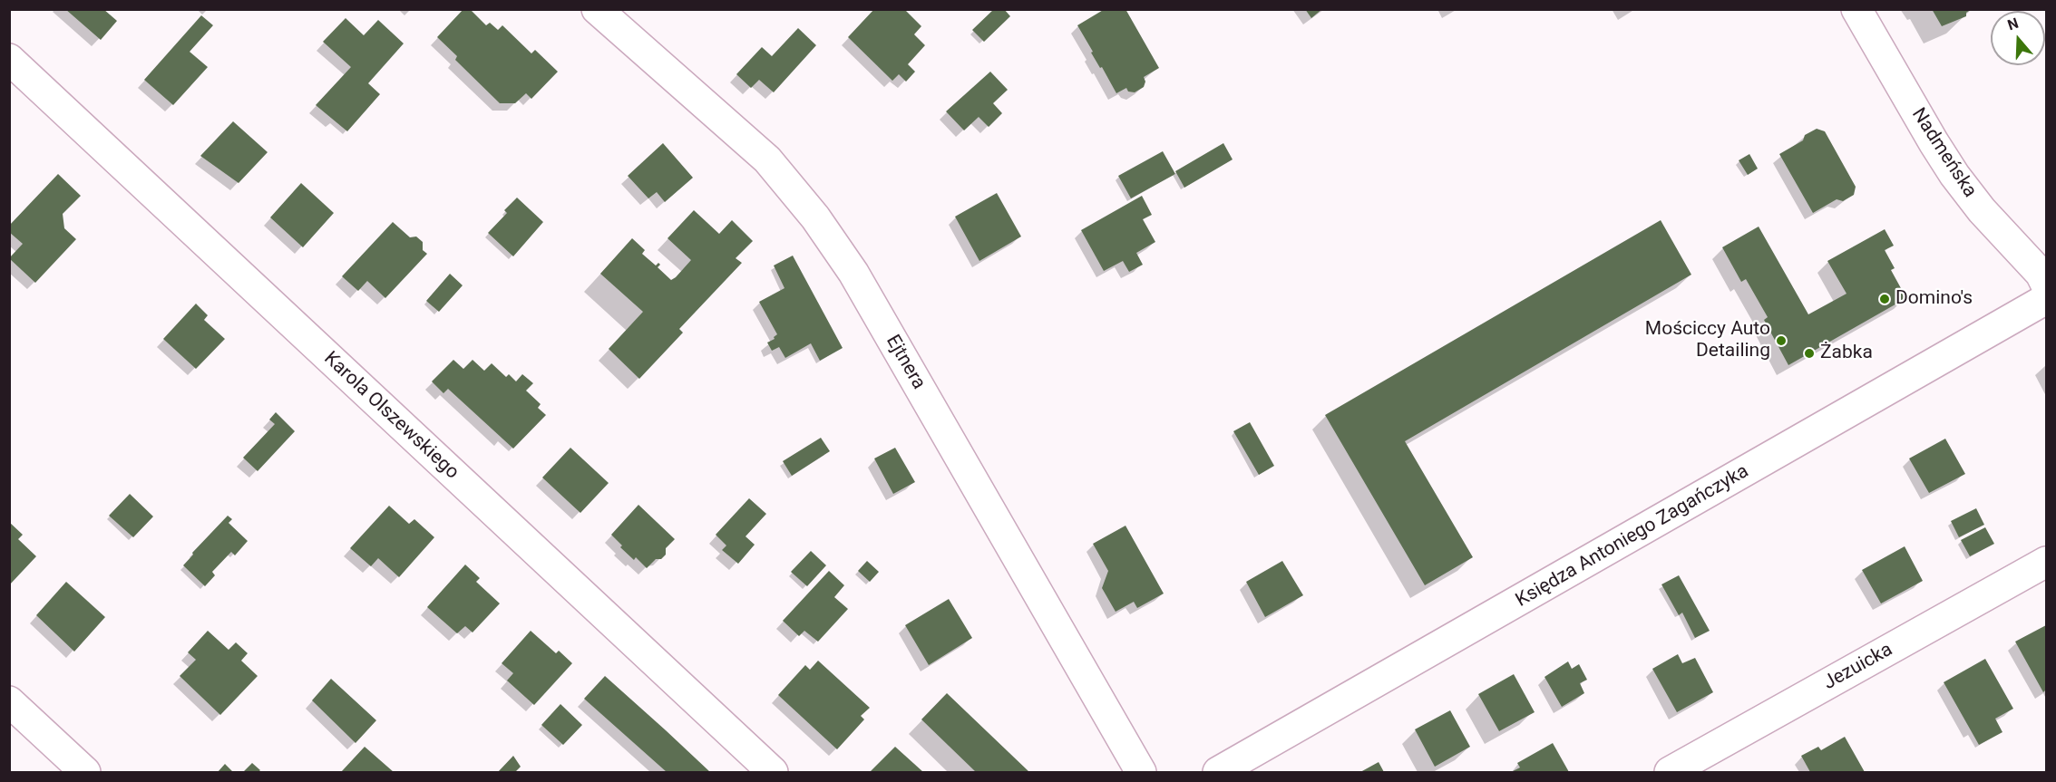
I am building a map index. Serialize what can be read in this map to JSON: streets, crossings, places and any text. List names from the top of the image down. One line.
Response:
{"streets":{"street":["Nadmeńska","Ejtnera","Karola Olszewskiego","Księdza Antoniego Zagańczyka","Jezuicka"]},"places":["Domino's","Mościccy Auto Detailing","Żabka"],"north":"top"}
